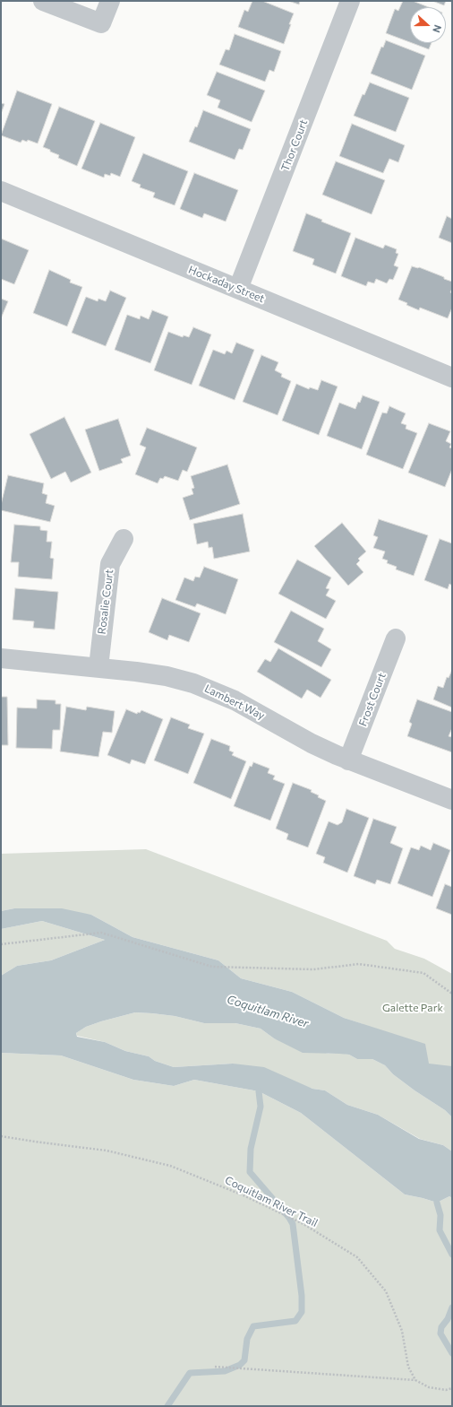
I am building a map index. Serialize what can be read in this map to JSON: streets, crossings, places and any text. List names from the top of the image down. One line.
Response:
{"streets":{"street":["Thor Court","Hockaday Street","Rosalie Court","Frost Court","Lambert Way"],"path":["Coquitlam River Trail"]},"crossings":[["Thor Court","Hockaday Street"],["Rosalie Court","Lambert Way"],["Frost Court","Lambert Way"]],"water":["Coquitlam River"],"parks":["Galette Park"],"north":"right"}
